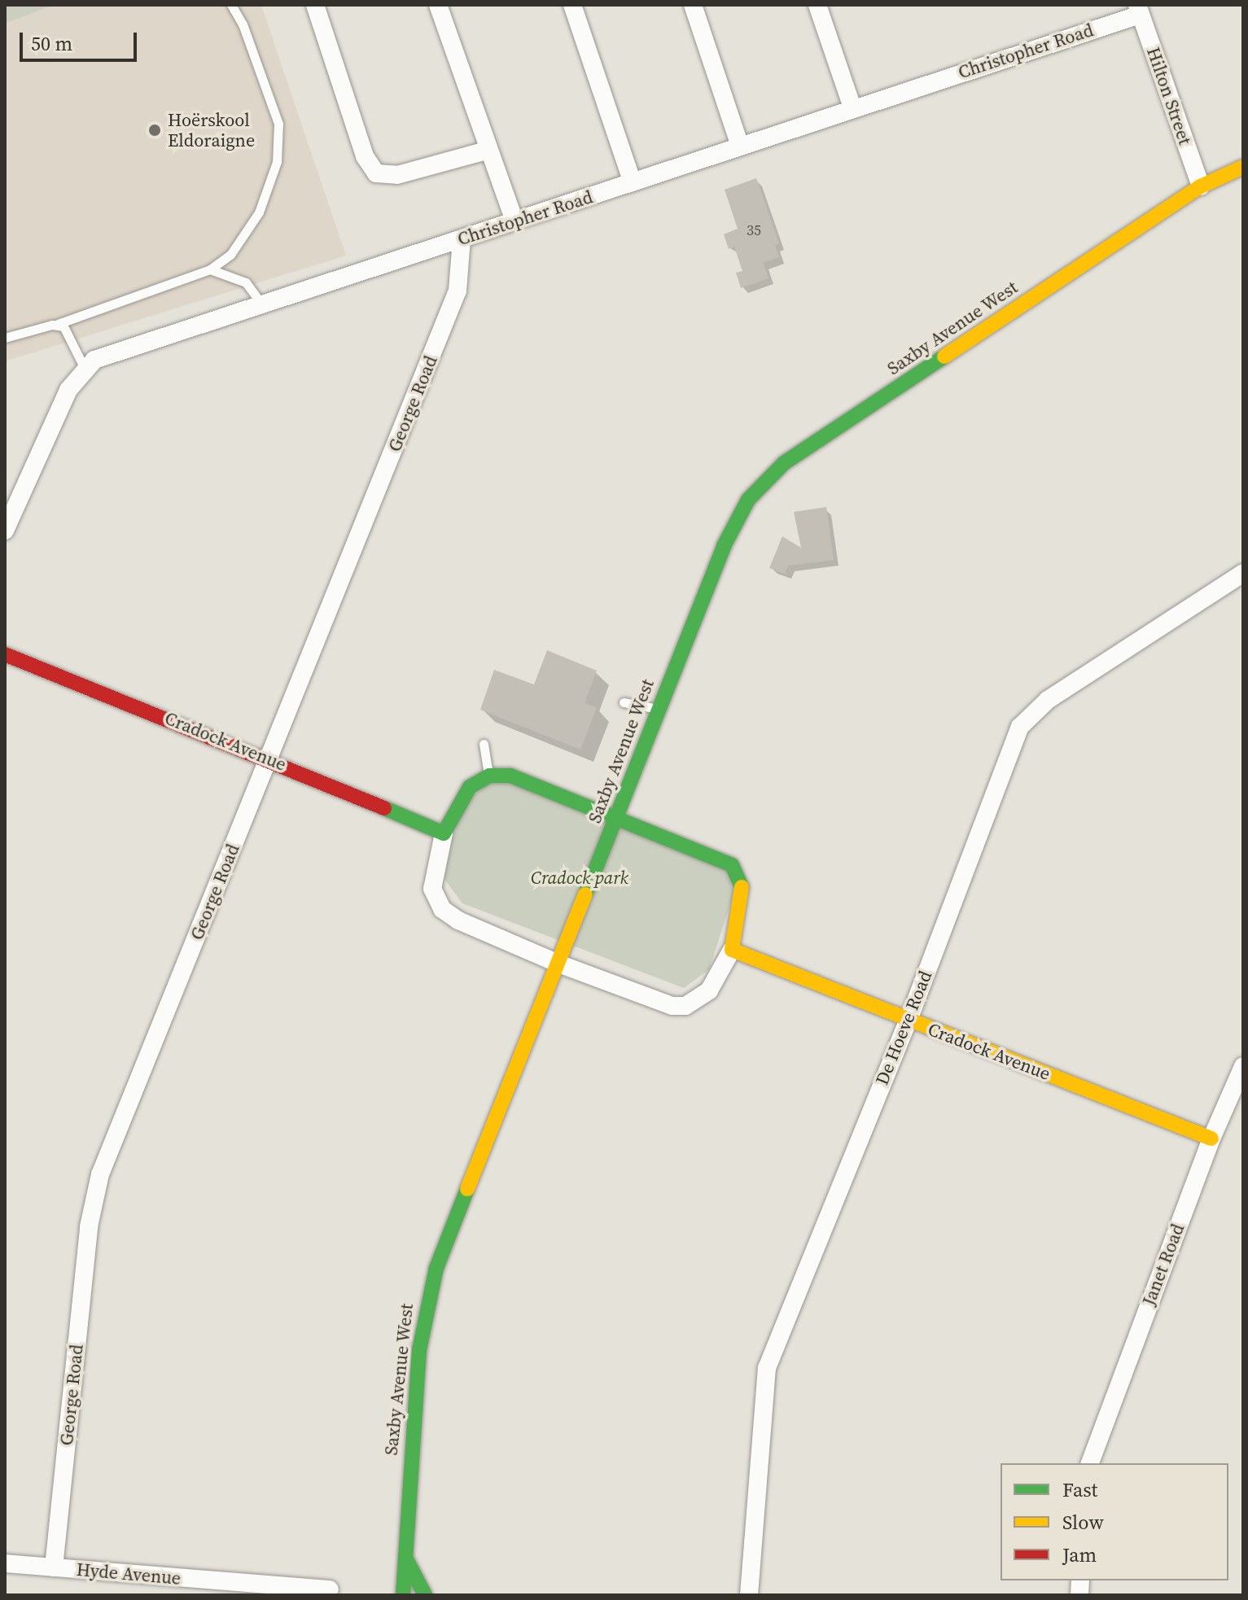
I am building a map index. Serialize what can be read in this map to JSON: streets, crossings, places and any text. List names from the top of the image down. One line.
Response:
{"streets":{"street":["Christopher Road","Hilton Street","Saxby Avenue West","George Road","Cradock Avenue","De Hoeve Road","Janet Road","Hyde Avenue"]},"crossings":[["Christopher Road","Hilton Street"],["Christopher Road","George Road"],["Hilton Street","Saxby Avenue West"],["George Road","Cradock Avenue"],["George Road","Hyde Avenue"],["Cradock Avenue","De Hoeve Road"],["Cradock Avenue","Janet Road"]],"parks":["Cradock park"],"places":["Hoërskool Eldoraigne"],"house_numbers":["35"],"legend":["Fast","Slow","Jam"],"scale_bar":"50 m"}
